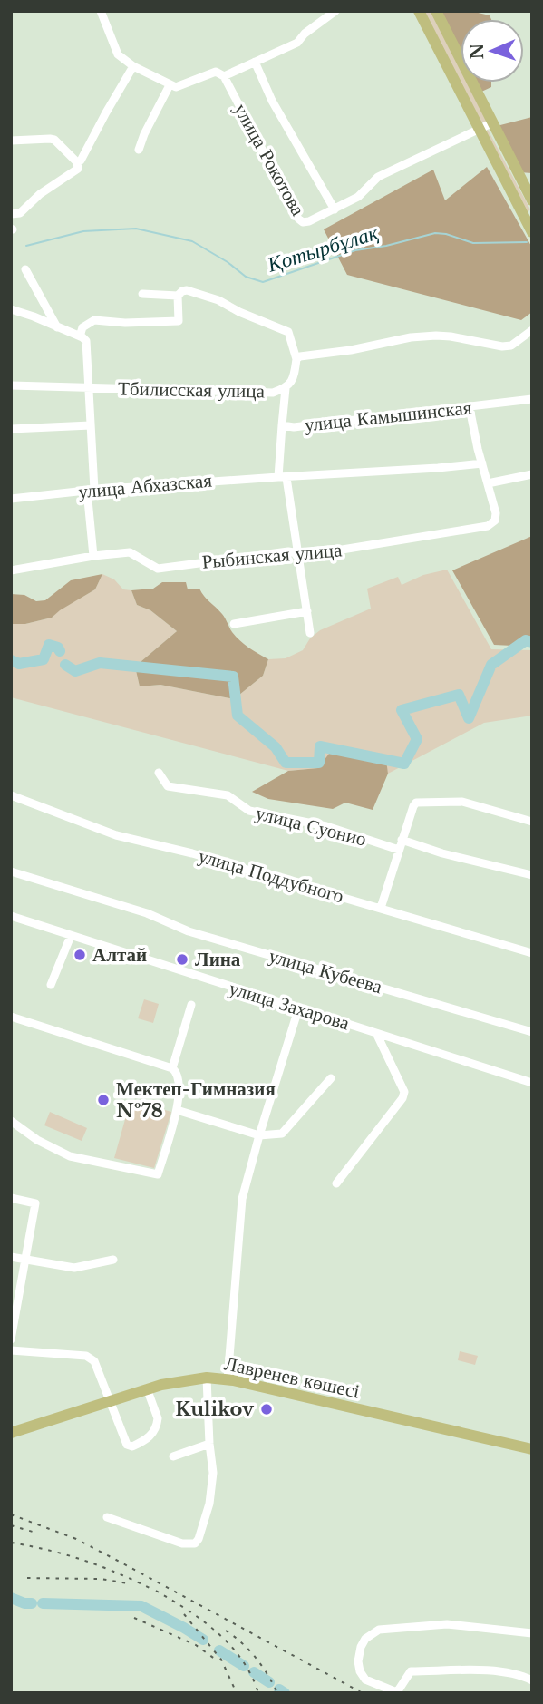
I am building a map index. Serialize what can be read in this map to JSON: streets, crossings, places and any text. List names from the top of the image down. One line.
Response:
{"streets":{"main road":["Лавренев көшесі"],"street":["улица Рокотова","Тбилисская улица","улица Камышинская","улица Абхазская","Рыбинская улица","улица Суонио","улица Поддубного","улица Кубеева","улица Захарова"]},"crossings":[["Тбилисская улица","улица Камышинская"],["улица Камышинская","Рыбинская улица"],["улица Абхазская","Рыбинская улица"]],"water":["Қотырбұлақ"],"places":["Алтай","Лина","Мектеп-Гимназия №78","Kulikov"],"north":"left"}
